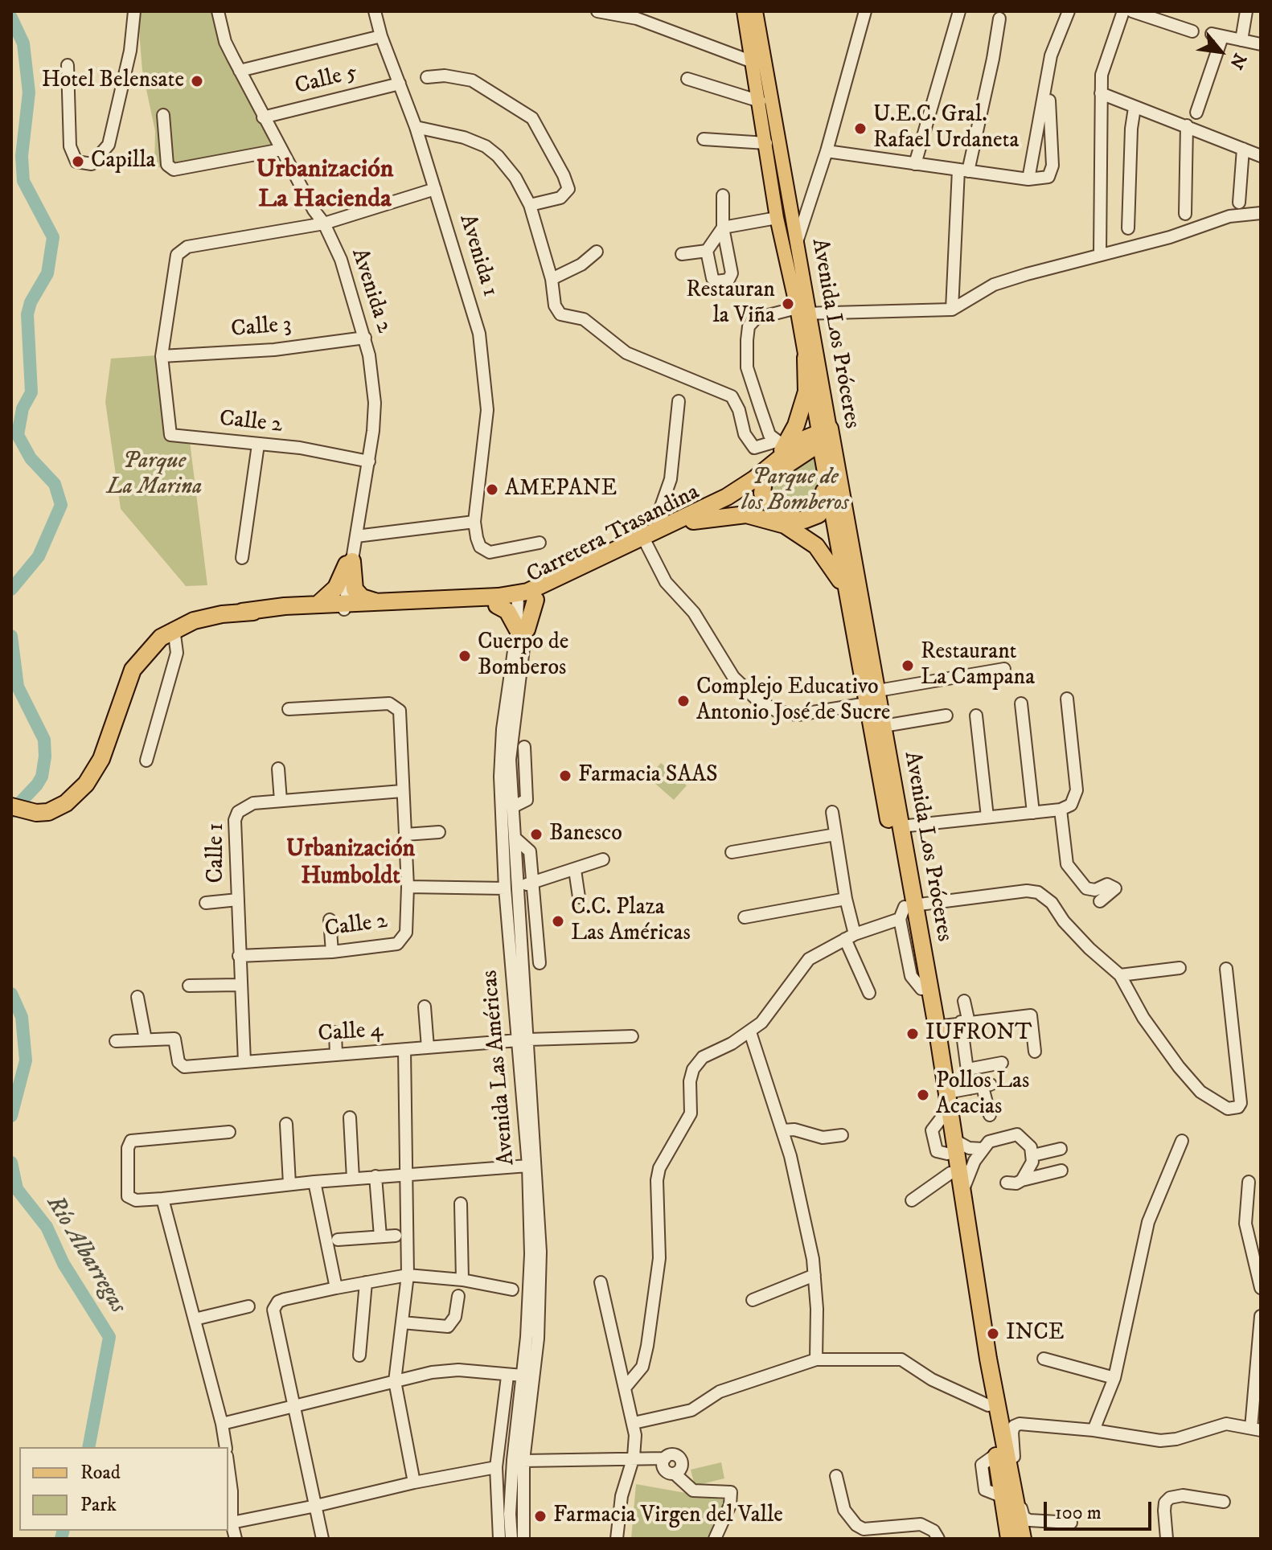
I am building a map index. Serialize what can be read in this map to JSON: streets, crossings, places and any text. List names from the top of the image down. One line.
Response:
{"streets":{"highway":["Avenida Los Próceres","Carretera Trasandina"],"street":["Calle 5","Avenida 1","Calle 3","Calle 2","Calle 1","Calle 4","Avenida Las Américas"]},"crossings":[["Calle 5","Avenida 1"],["Calle 3","Calle 2"],["Avenida Los Próceres","Carretera Trasandina"],["Calle 2","Calle 1"],["Calle 1","Calle 4"],["Calle 4","Avenida Las Américas"]],"districts":["Urbanización La Hacienda","Urbanización Humboldt"],"water":["Río Albarregas"],"parks":["Parque La Marina","Parque de los Bomberos"],"places":["Hotel Belensate","U.E.C. Gral. Rafael Urdaneta","Capilla","Restauran la Viña","AMEPANE","Cuerpo de Bomberos","Restaurant La Campana","Complejo Educativo Antonio José de Sucre","Farmacia SAAS","Banesco","C.C. Plaza Las Américas","IUFRONT","Pollos Las Acacias","INCE","Farmacia Virgen del Valle"],"legend":["Road","Park"],"scale_bar":"100 m","north":"bottom right"}
